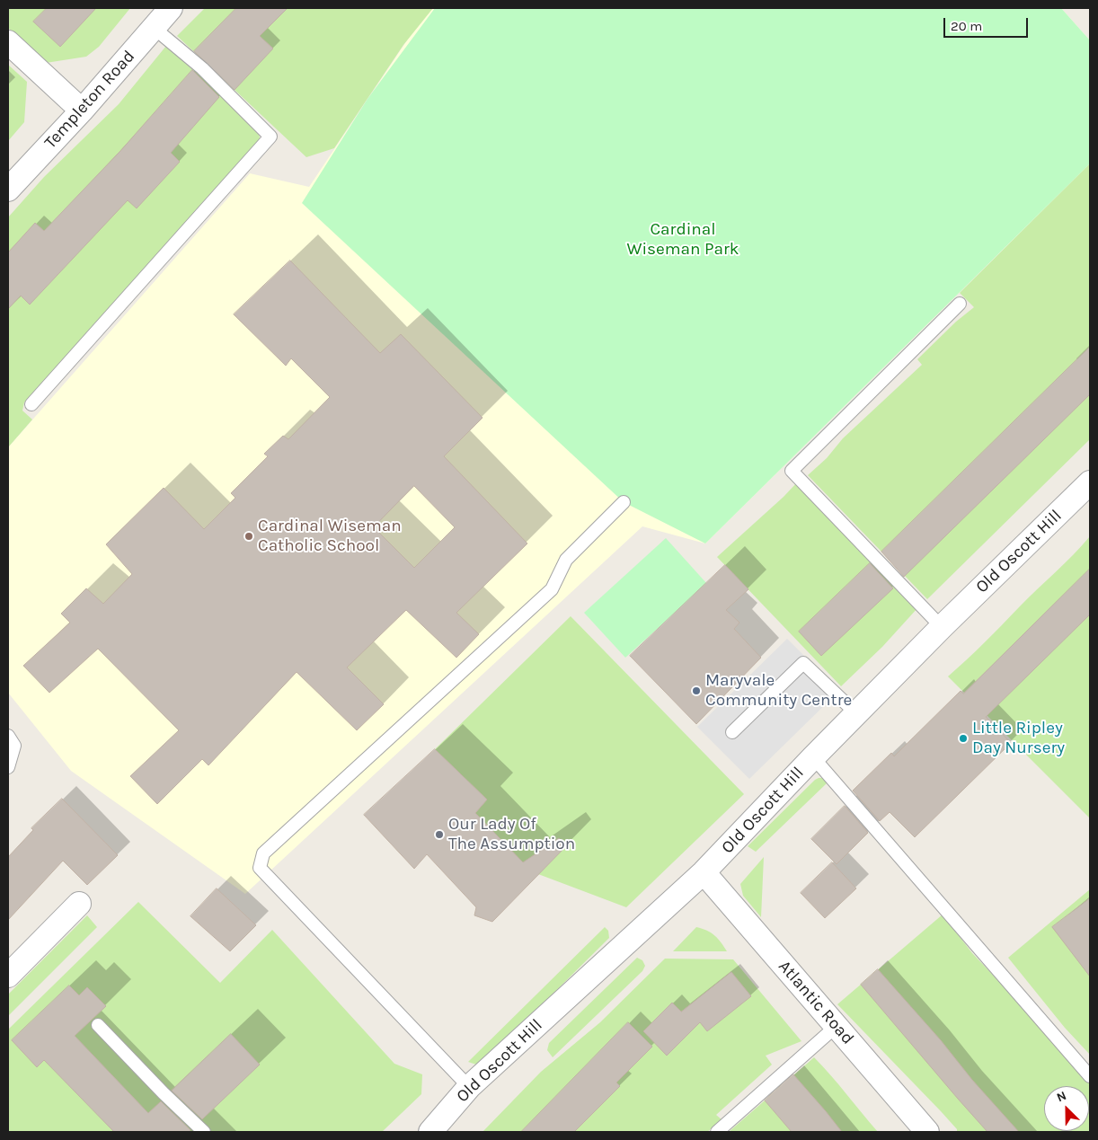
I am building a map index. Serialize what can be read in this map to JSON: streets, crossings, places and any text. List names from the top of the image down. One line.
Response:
{"streets":{"street":["Templeton Road","Old Oscott Hill","Atlantic Road"]},"crossings":[["Old Oscott Hill","Atlantic Road"]],"parks":["Cardinal Wiseman Park"],"places":["Cardinal Wiseman Catholic School","Maryvale Community Centre","Little Ripley Day Nursery","Our Lady Of The Assumption"],"scale_bar":"20 m","north":"top left"}
